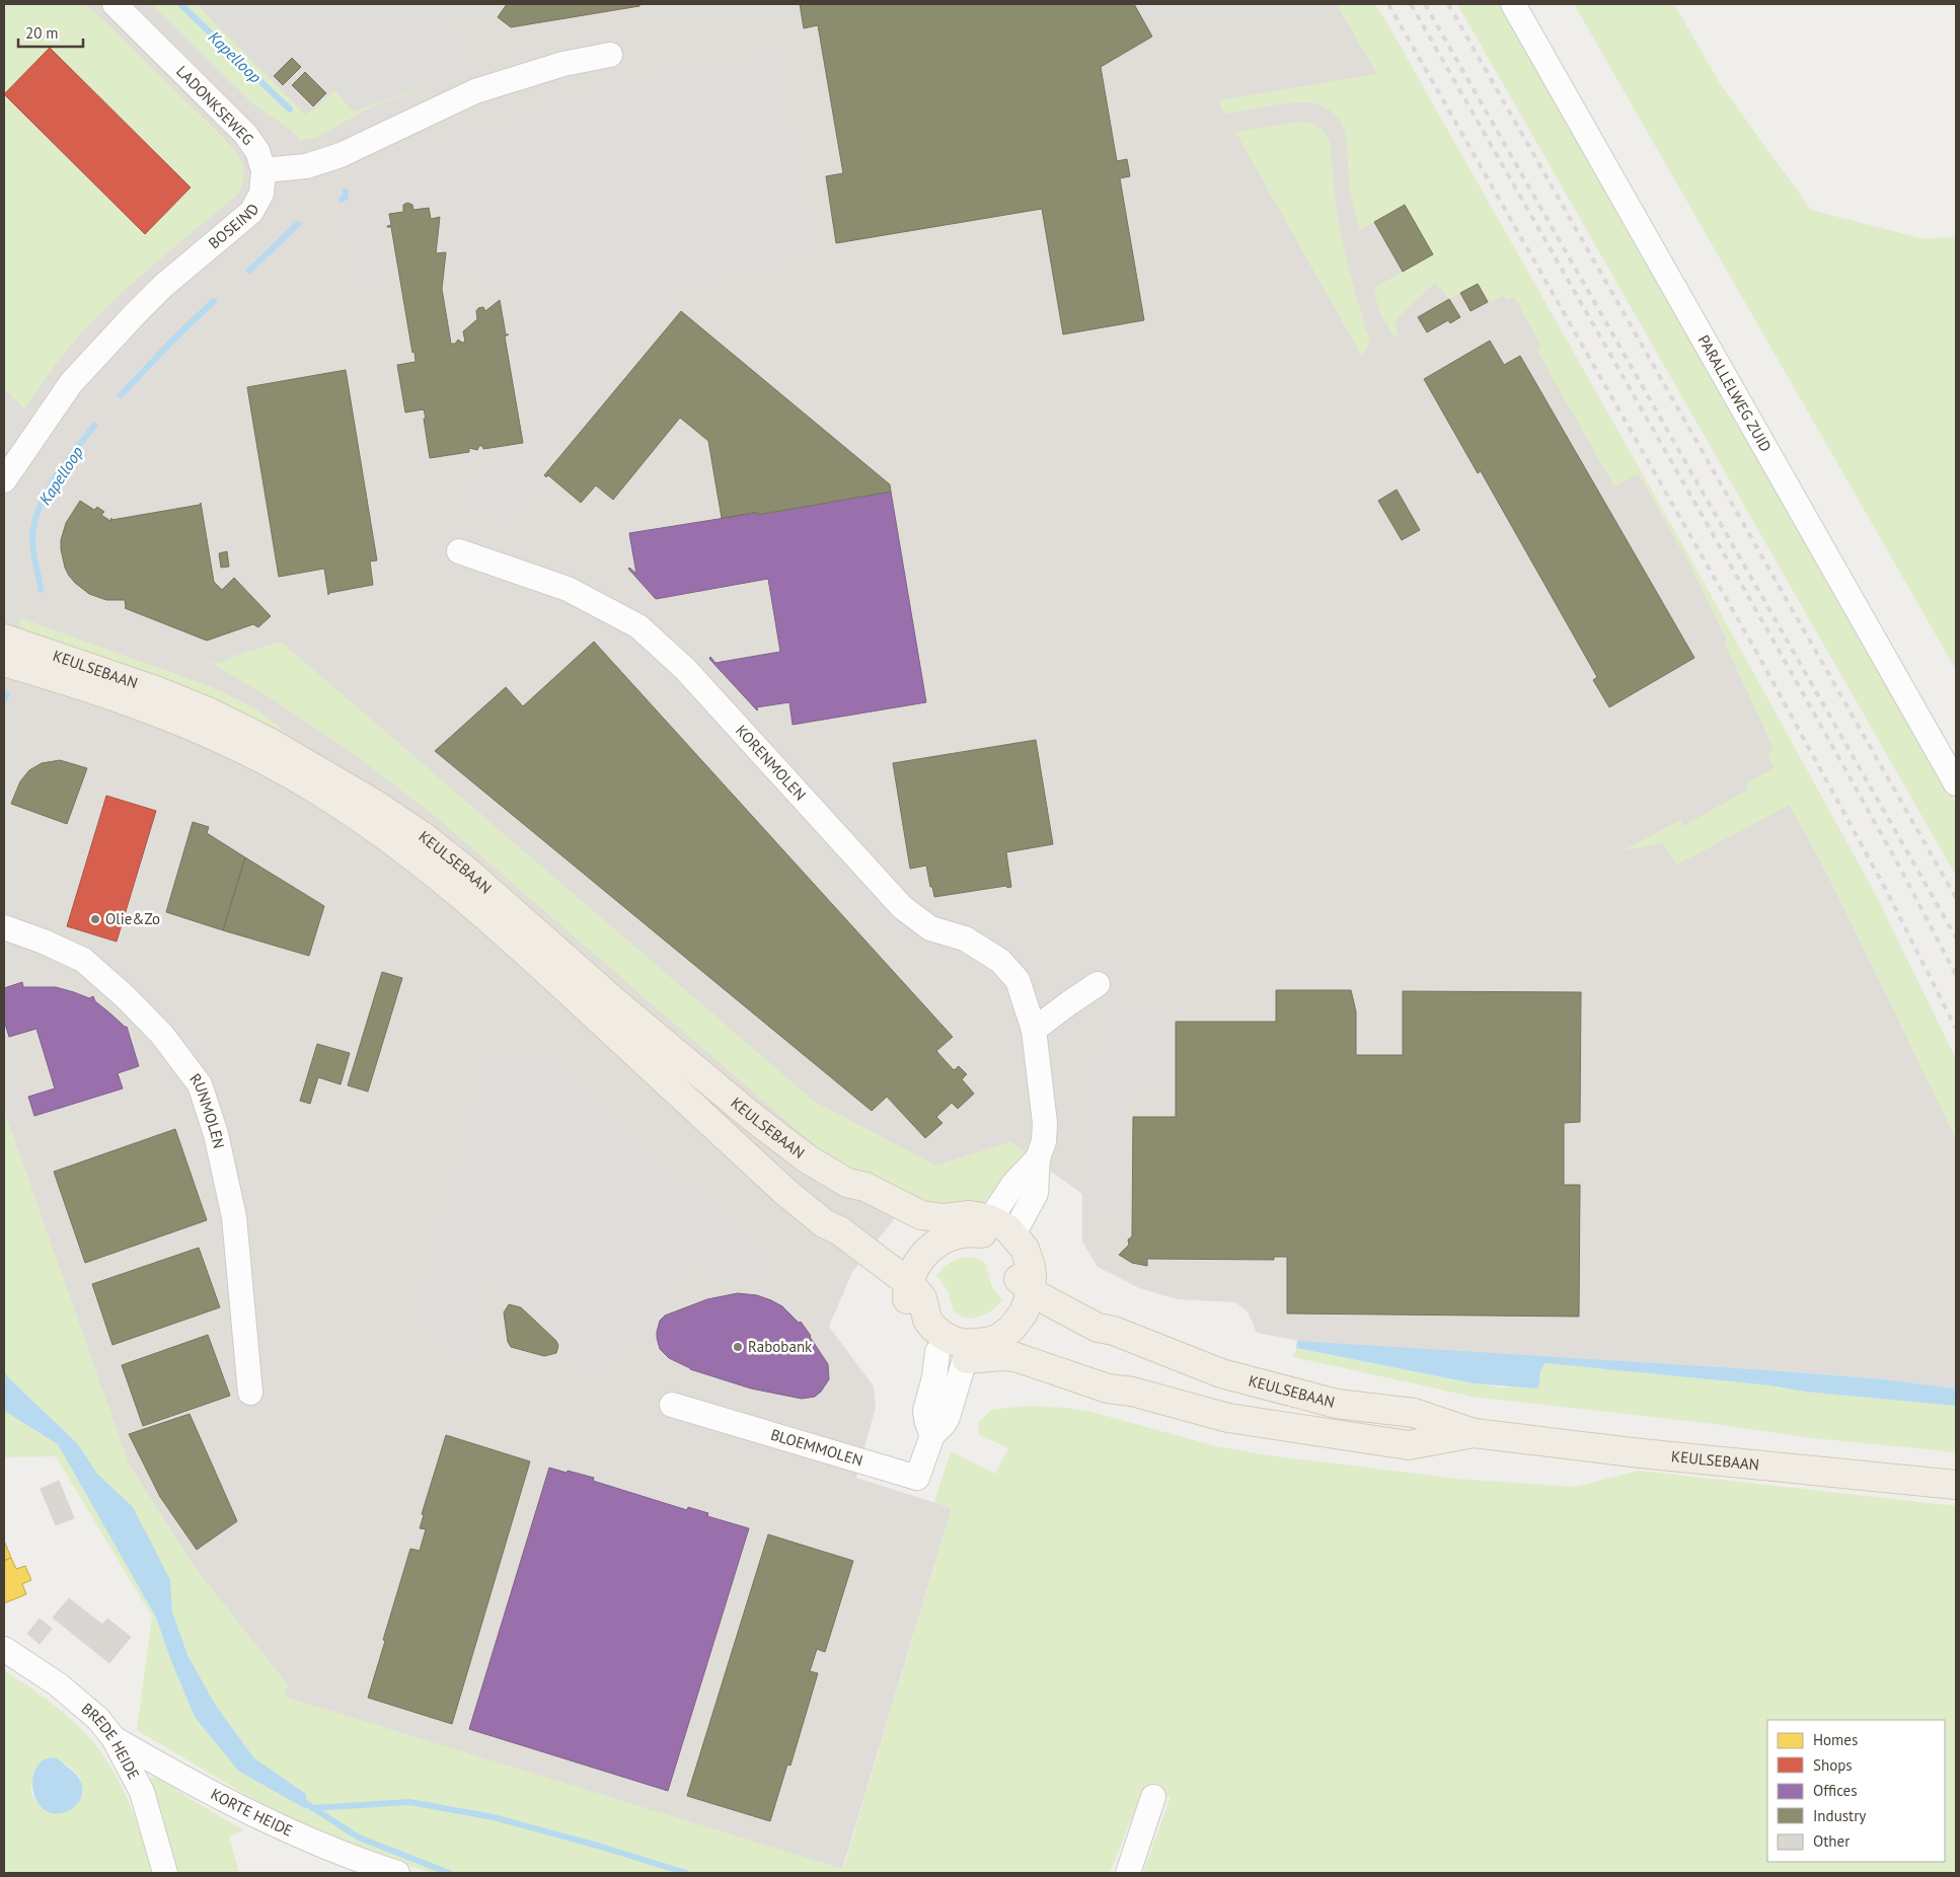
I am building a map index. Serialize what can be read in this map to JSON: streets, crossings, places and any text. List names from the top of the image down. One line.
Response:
{"streets":{"main road":["KEULSEBAAN"],"street":["LADONKSEWEG","BOSEIND","PARALLELWEG ZUID","KORENMOLEN","RUNMOLEN","BLOEMMOLEN","BREDE HEIDE","KORTE HEIDE"]},"crossings":[["LADONKSEWEG","BOSEIND"],["KEULSEBAAN","BLOEMMOLEN"],["BREDE HEIDE","KORTE HEIDE"]],"water":["Kapelloop"],"places":["Olie&Zo","Rabobank"],"legend":["Homes","Shops","Offices","Industry","Other"],"scale_bar":"20 m"}
